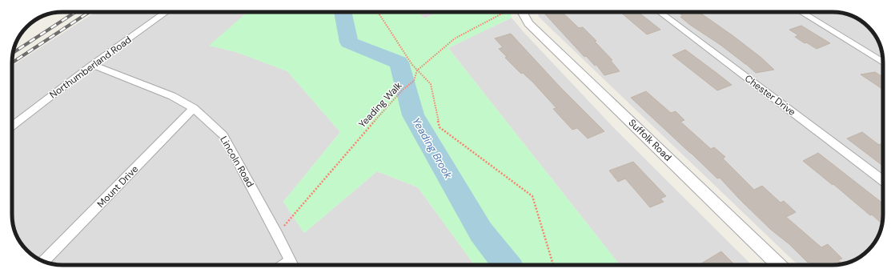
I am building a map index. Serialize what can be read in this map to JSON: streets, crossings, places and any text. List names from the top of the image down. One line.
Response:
{"streets":{"street":["Northumberland Road","Chester Drive","Suffolk Road","Lincoln Road","Mount Drive"],"path":["Yeading Walk"]},"crossings":[["Northumberland Road","Lincoln Road"],["Yeading Walk","Lincoln Road"],["Lincoln Road","Mount Drive"]],"water":["Yeading Brook"]}
